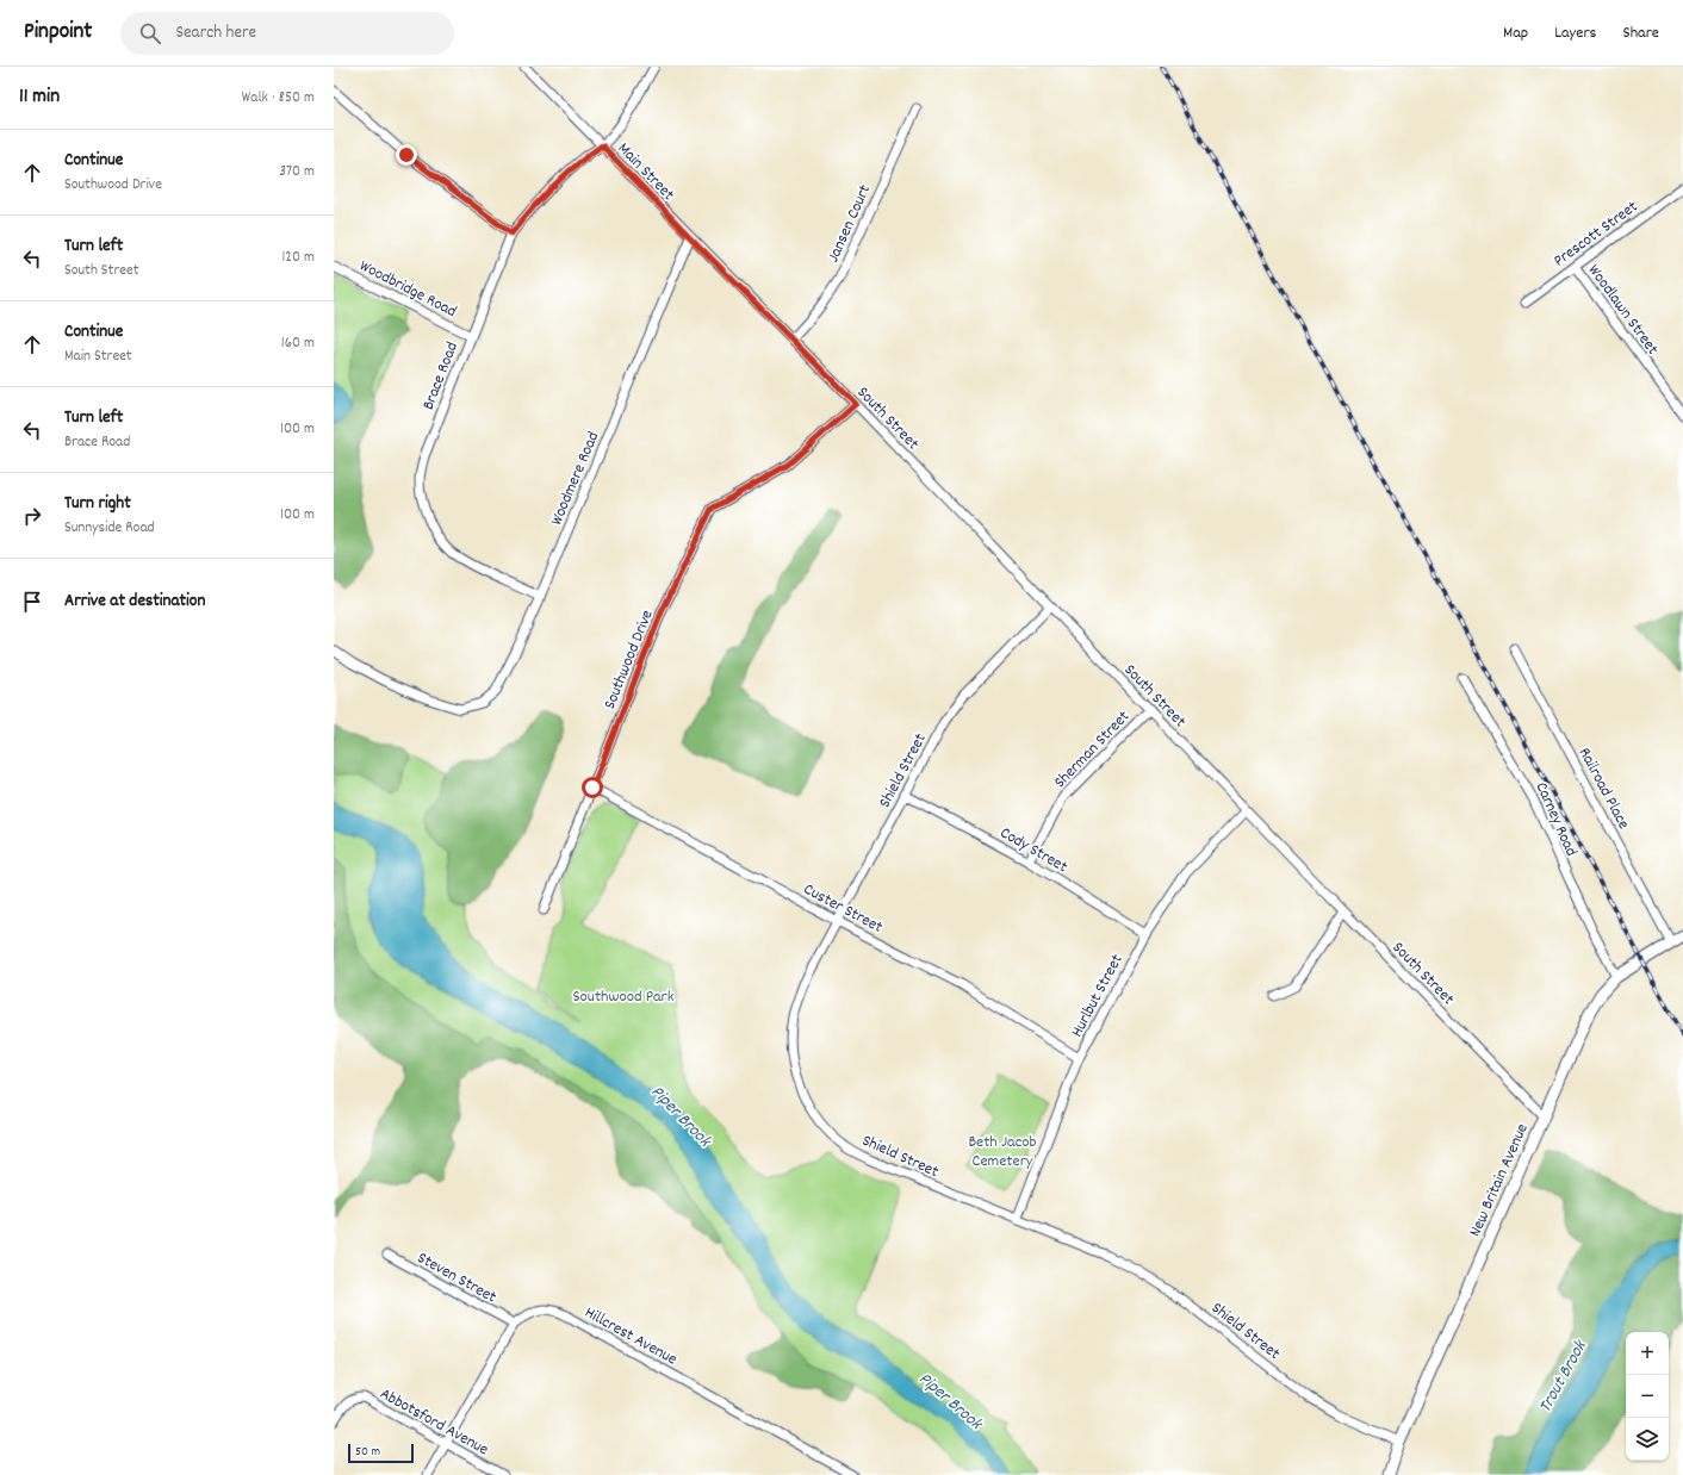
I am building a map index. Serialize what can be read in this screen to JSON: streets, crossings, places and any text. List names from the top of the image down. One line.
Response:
{"streets":{"main road":["New Britain Avenue"],"street":["Main Street","Jansen Court","Prescott Street","Woodbridge Road","Woodlawn Street","Brace Road","South Street","Woodmere Road","Southwood Drive","Sherman Street","Shield Street","Railroad Place","Carney Road","Cody Street","Custer Street","Hurlbut Street","Steven Street","Hillcrest Avenue","Abbotsford Avenue"]},"crossings":[["Main Street","Brace Road"],["Main Street","South Street"],["Main Street","Woodmere Road"],["Jansen Court","South Street"],["Prescott Street","Woodlawn Street"],["Woodbridge Road","Brace Road"],["Brace Road","Woodmere Road"],["South Street","Southwood Drive"],["South Street","Sherman Street"],["South Street","Shield Street"],["South Street","Hurlbut Street"],["South Street","New Britain Avenue"],["Southwood Drive","Custer Street"],["Sherman Street","Cody Street"],["Shield Street","Cody Street"],["Shield Street","Custer Street"],["Shield Street","Hurlbut Street"],["Shield Street","New Britain Avenue"],["Railroad Place","New Britain Avenue"],["Carney Road","New Britain Avenue"],["Cody Street","Hurlbut Street"],["Custer Street","Hurlbut Street"],["Steven Street","Hillcrest Avenue"],["Hillcrest Avenue","Abbotsford Avenue"]],"water":["Piper Brook","Trout Brook"],"parks":["Southwood Park","Beth Jacob Cemetery"],"scale_bar":"50 m","page":{"header":"Pinpoint","search":"Search here","nav":["Map","Layers","Share"],"heading":["11 min","Walk · 850 m"],"list":[["Continue","Southwood Drive","370 m"],["Turn left","South Street","120 m"],["Continue","Main Street","160 m"],["Turn left","Brace Road","100 m"],["Turn right","Sunnyside Road","100 m"],"Arrive at destination"],"map_buttons":["+","−"],"scale":"50 m"}}
